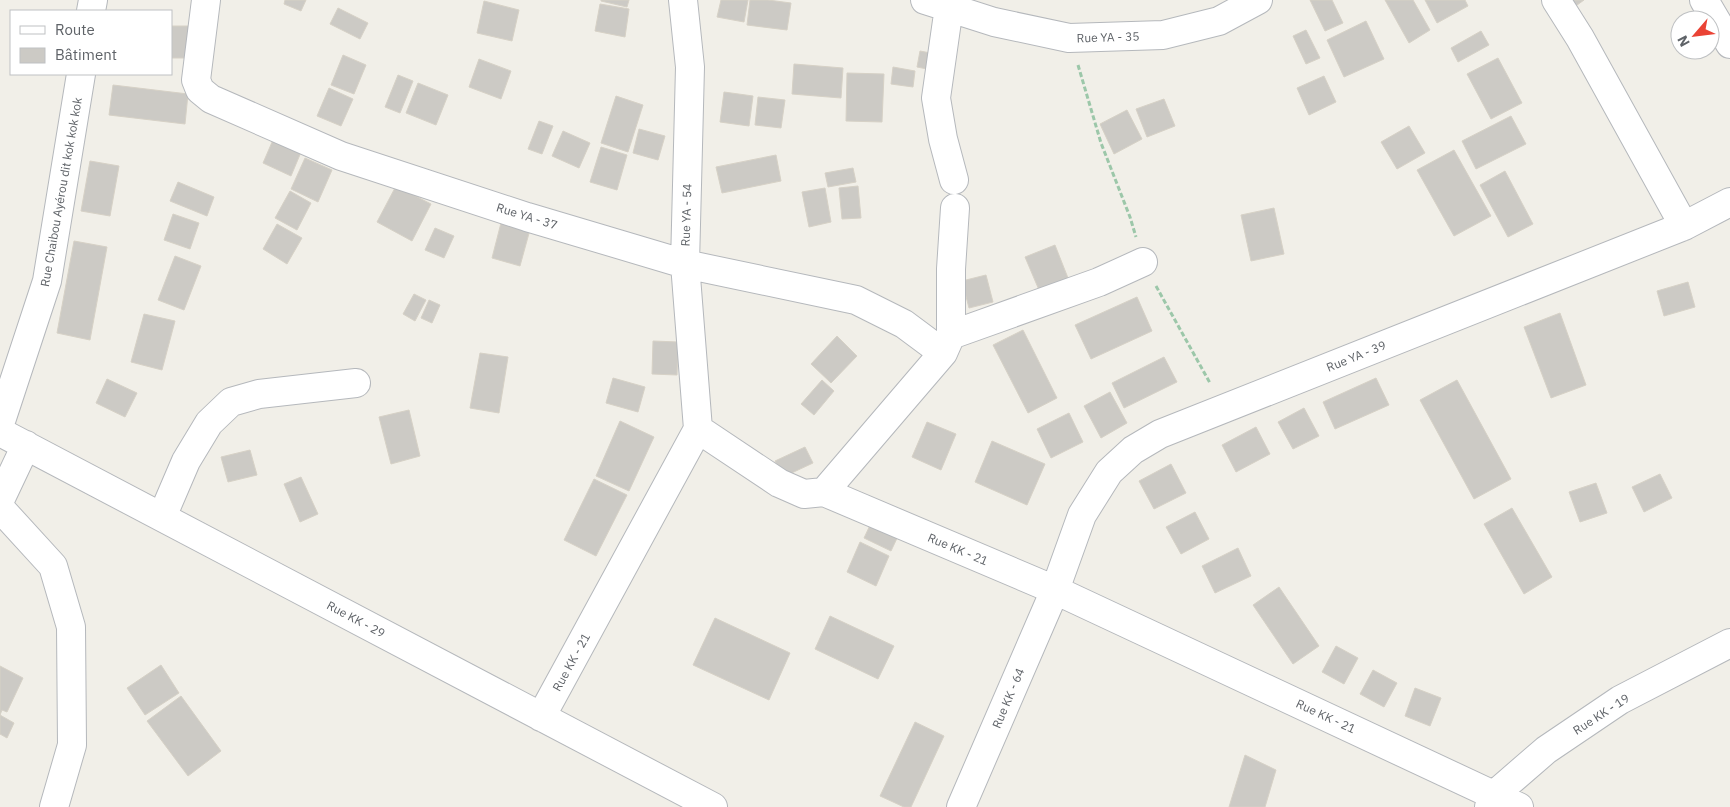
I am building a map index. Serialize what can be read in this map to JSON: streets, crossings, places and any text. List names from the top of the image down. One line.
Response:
{"streets":{"street":["Rue YA - 35","Rue Chaibou Ayérou dit kok kok kok","Rue YA - 54","Rue YA - 37","Rue YA - 39","Rue KK - 21","Rue KK - 29","Rue KK - 64","Rue KK - 19"]},"crossings":[["Rue YA - 54","Rue YA - 37"],["Rue YA - 54","Rue KK - 21"],["Rue YA - 39","Rue KK - 21"],["Rue YA - 39","Rue KK - 64"],["Rue KK - 21","Rue KK - 29"],["Rue KK - 21","Rue KK - 64"],["Rue KK - 21","Rue KK - 19"]],"legend":["Route","Bâtiment"],"north":"bottom left"}
